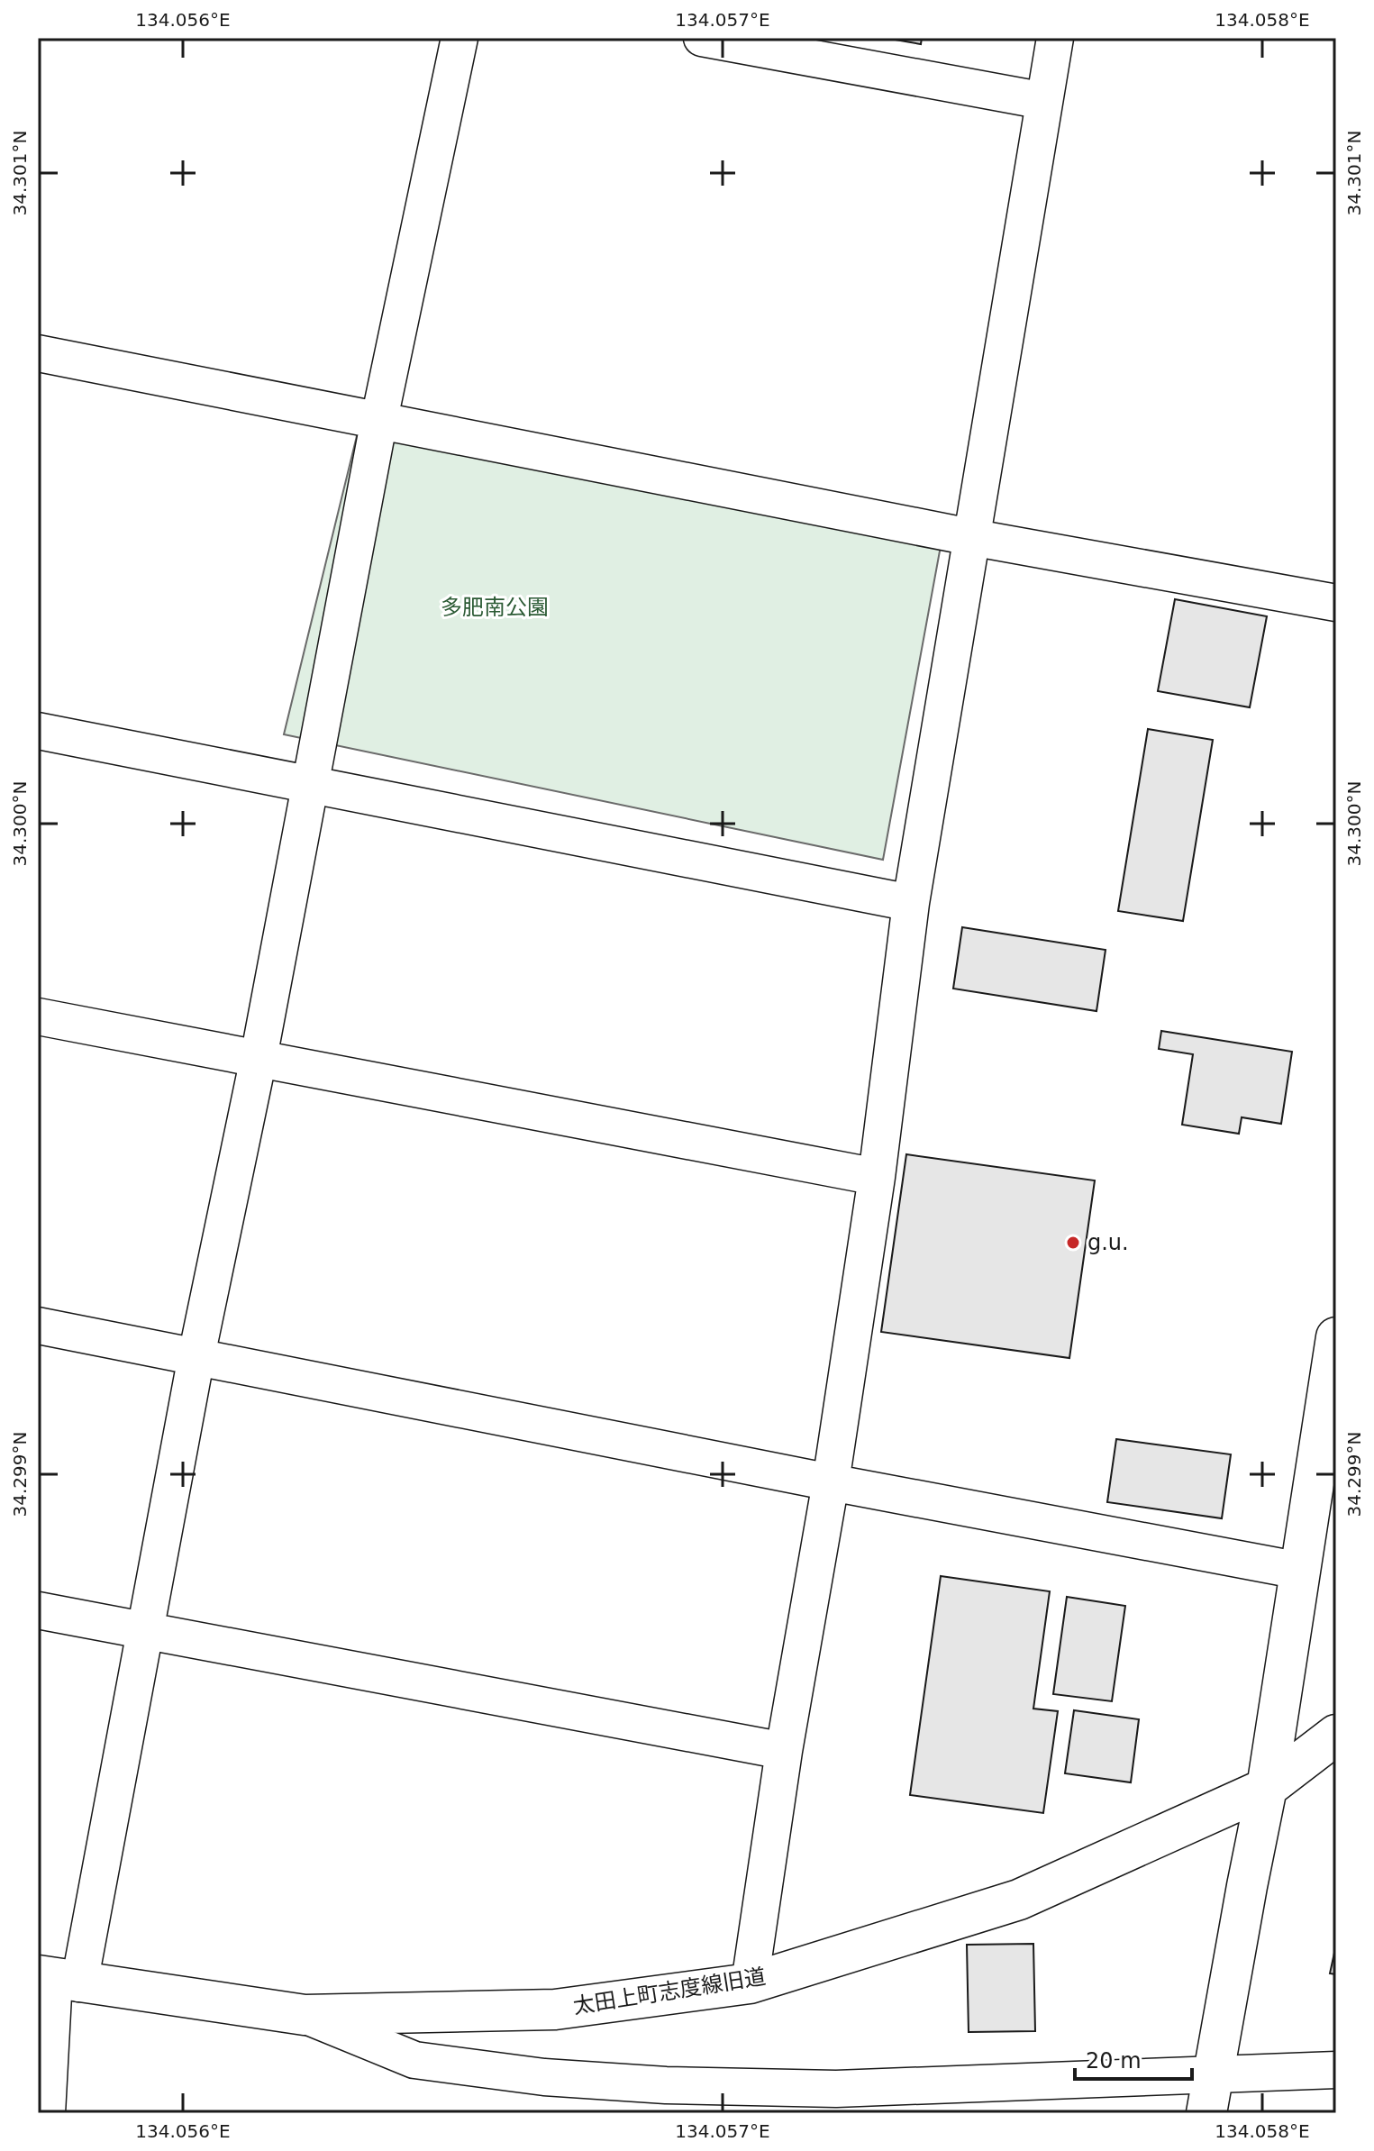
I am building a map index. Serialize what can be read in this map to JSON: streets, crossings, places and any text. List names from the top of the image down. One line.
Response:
{"streets":{"street":["太田上町志度線旧道"]},"parks":["多肥南公園"],"places":["g.u."],"scale_bar":"20 m","coordinates":["134.056°E","134.057°E","134.058°E","34.301°N","34.300°N","34.299°N"]}
